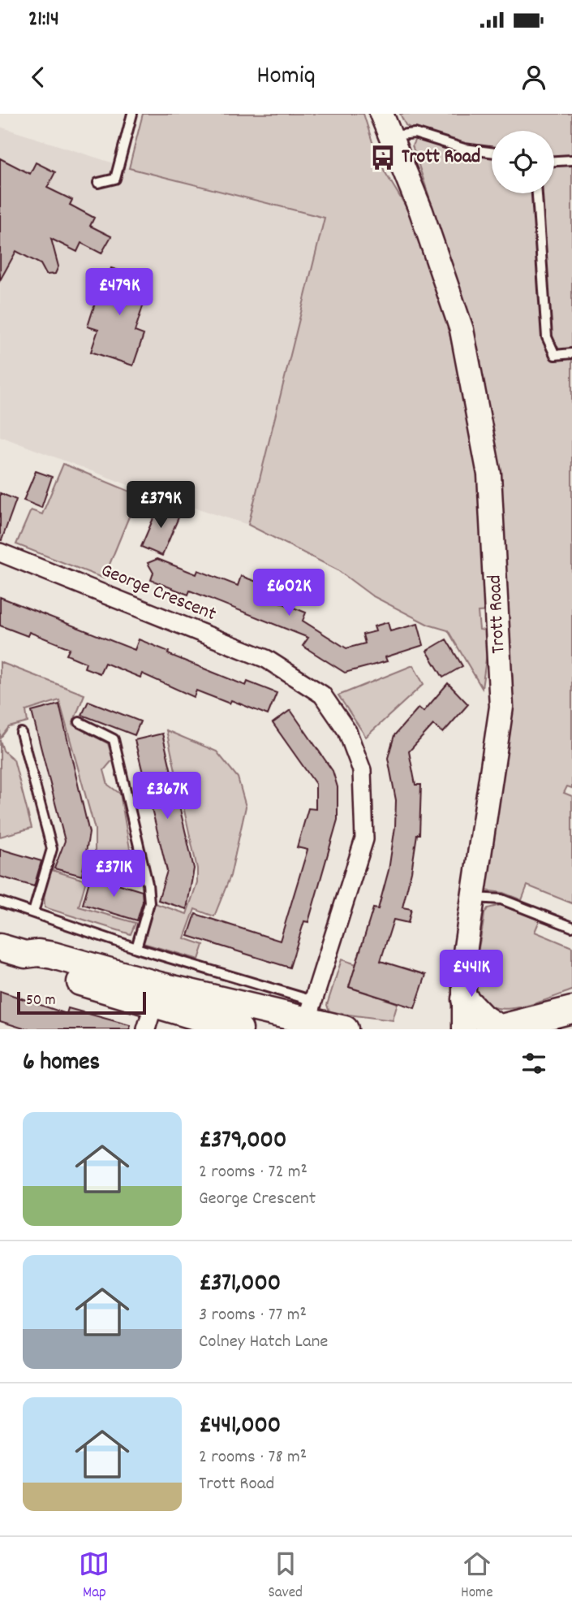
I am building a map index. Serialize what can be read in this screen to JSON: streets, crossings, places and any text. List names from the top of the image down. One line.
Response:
{"streets":{"street":["George Crescent","Trott Road"]},"places":{"bus stop":["Trott Road"]},"scale_bar":"50 m","page":{"status":"21:14","header":"Homiq","price":["£479K","£379K","£602K","£367K","£371K","£441K"],"scale":"50 m","heading":"6 homes","list":[{"name":"£379,000","note":"2 rooms · 72 m² · George Crescent"},{"name":"£371,000","note":"3 rooms · 77 m² · Colney Hatch Lane"},{"name":"£441,000","note":"2 rooms · 78 m² · Trott Road"}],"tabs":["Map","Saved","Home"]}}
